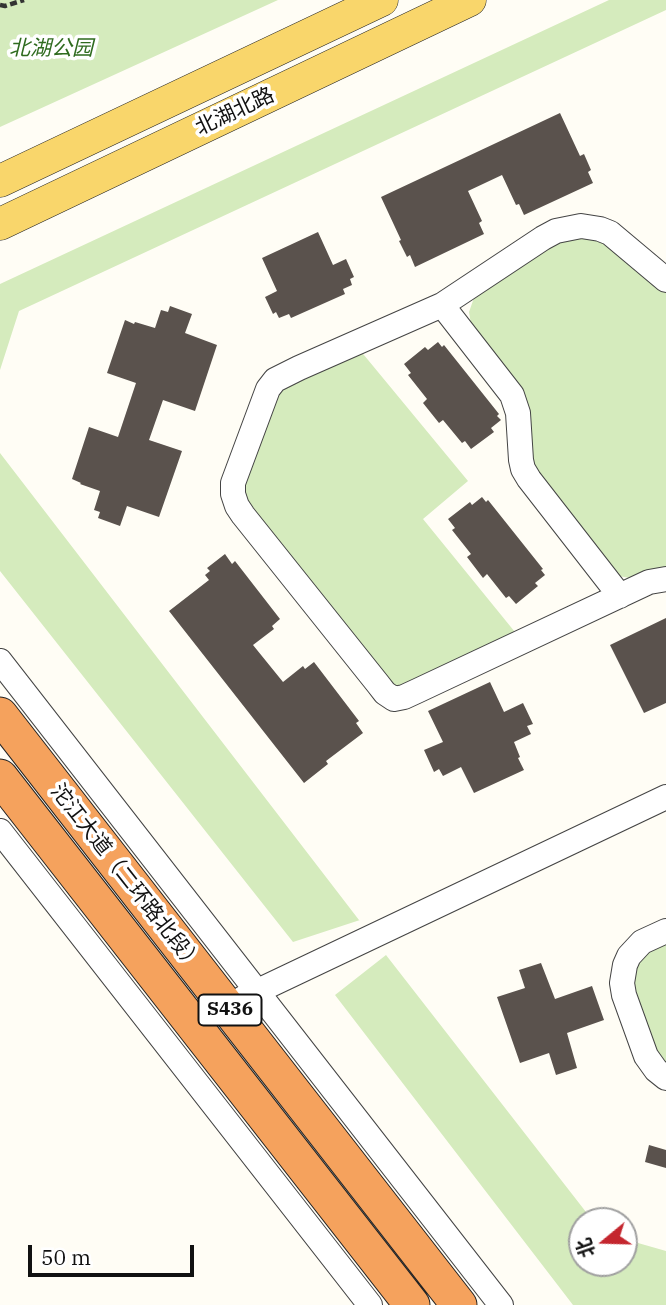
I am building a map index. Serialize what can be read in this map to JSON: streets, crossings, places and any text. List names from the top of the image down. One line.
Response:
{"streets":{"highway":["沱江大道（二环路北段）","S436"],"main road":["北湖北路"]},"parks":["北湖公园"],"scale_bar":"50 m","north":"left"}
